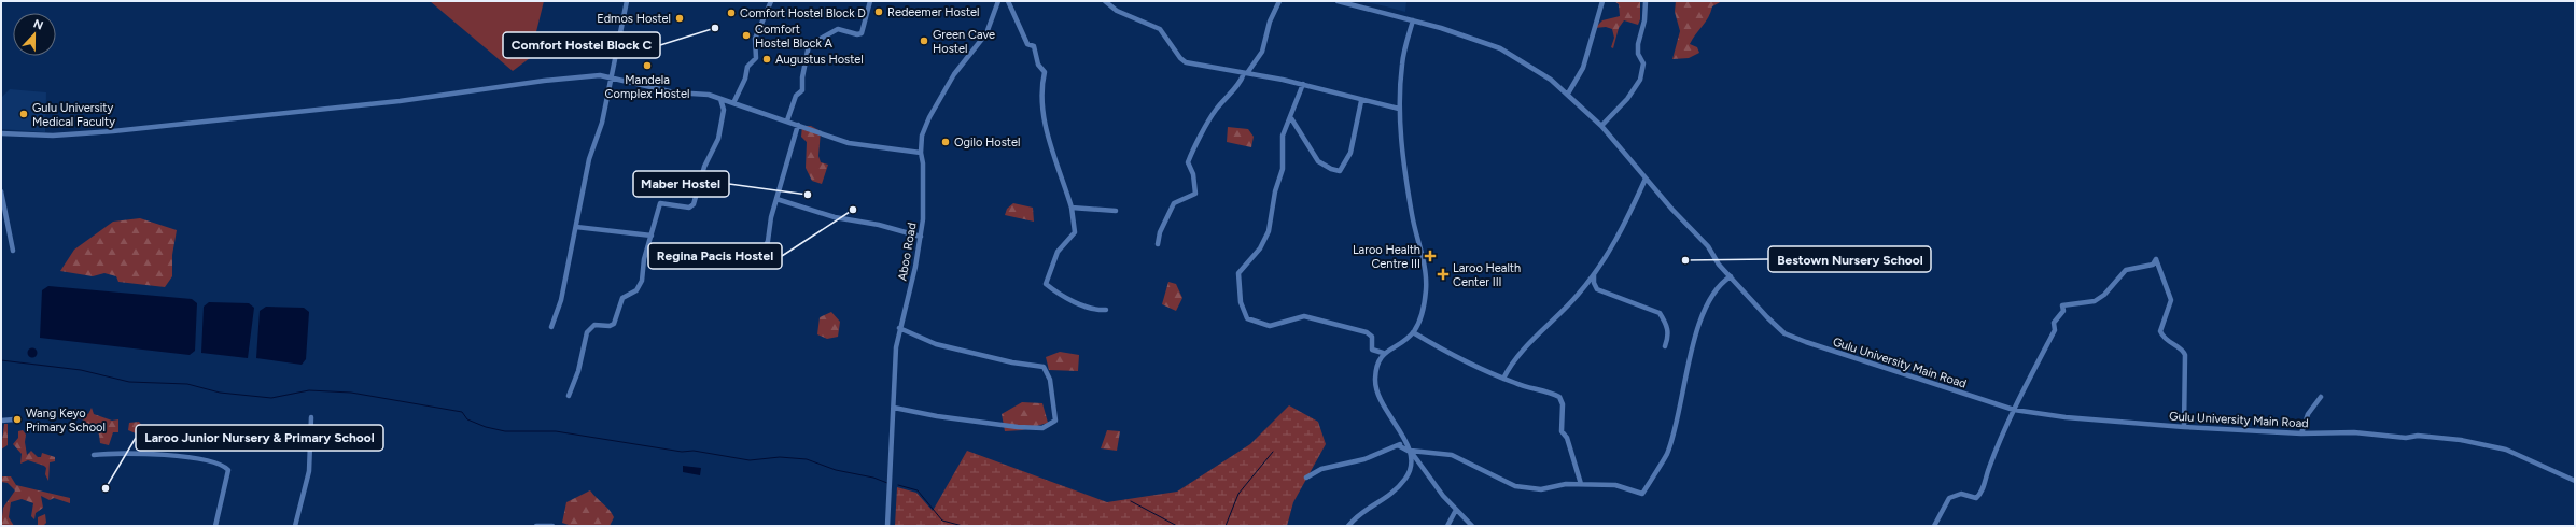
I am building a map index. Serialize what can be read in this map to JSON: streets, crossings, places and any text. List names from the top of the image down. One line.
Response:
{"streets":{"street":["Aboo Road","Gulu University Main Road"]},"places":{"other":["Redeemer Hostel","Comfort Hostel Block D","Edmos Hostel","Comfort Hostel Block C","Comfort Hostel Block A","Green Cave Hostel","Augustus Hostel","Mandela Complex Hostel","Gulu University Medical Faculty","Ogilo Hostel","Maber Hostel","Regina Pacis Hostel","Bestown Nursery School","Wang Keyo Primary School","Laroo Junior Nursery & Primary School"],"health":["Laroo Health Centre III","Laroo Health Center III"]},"north":"top"}
